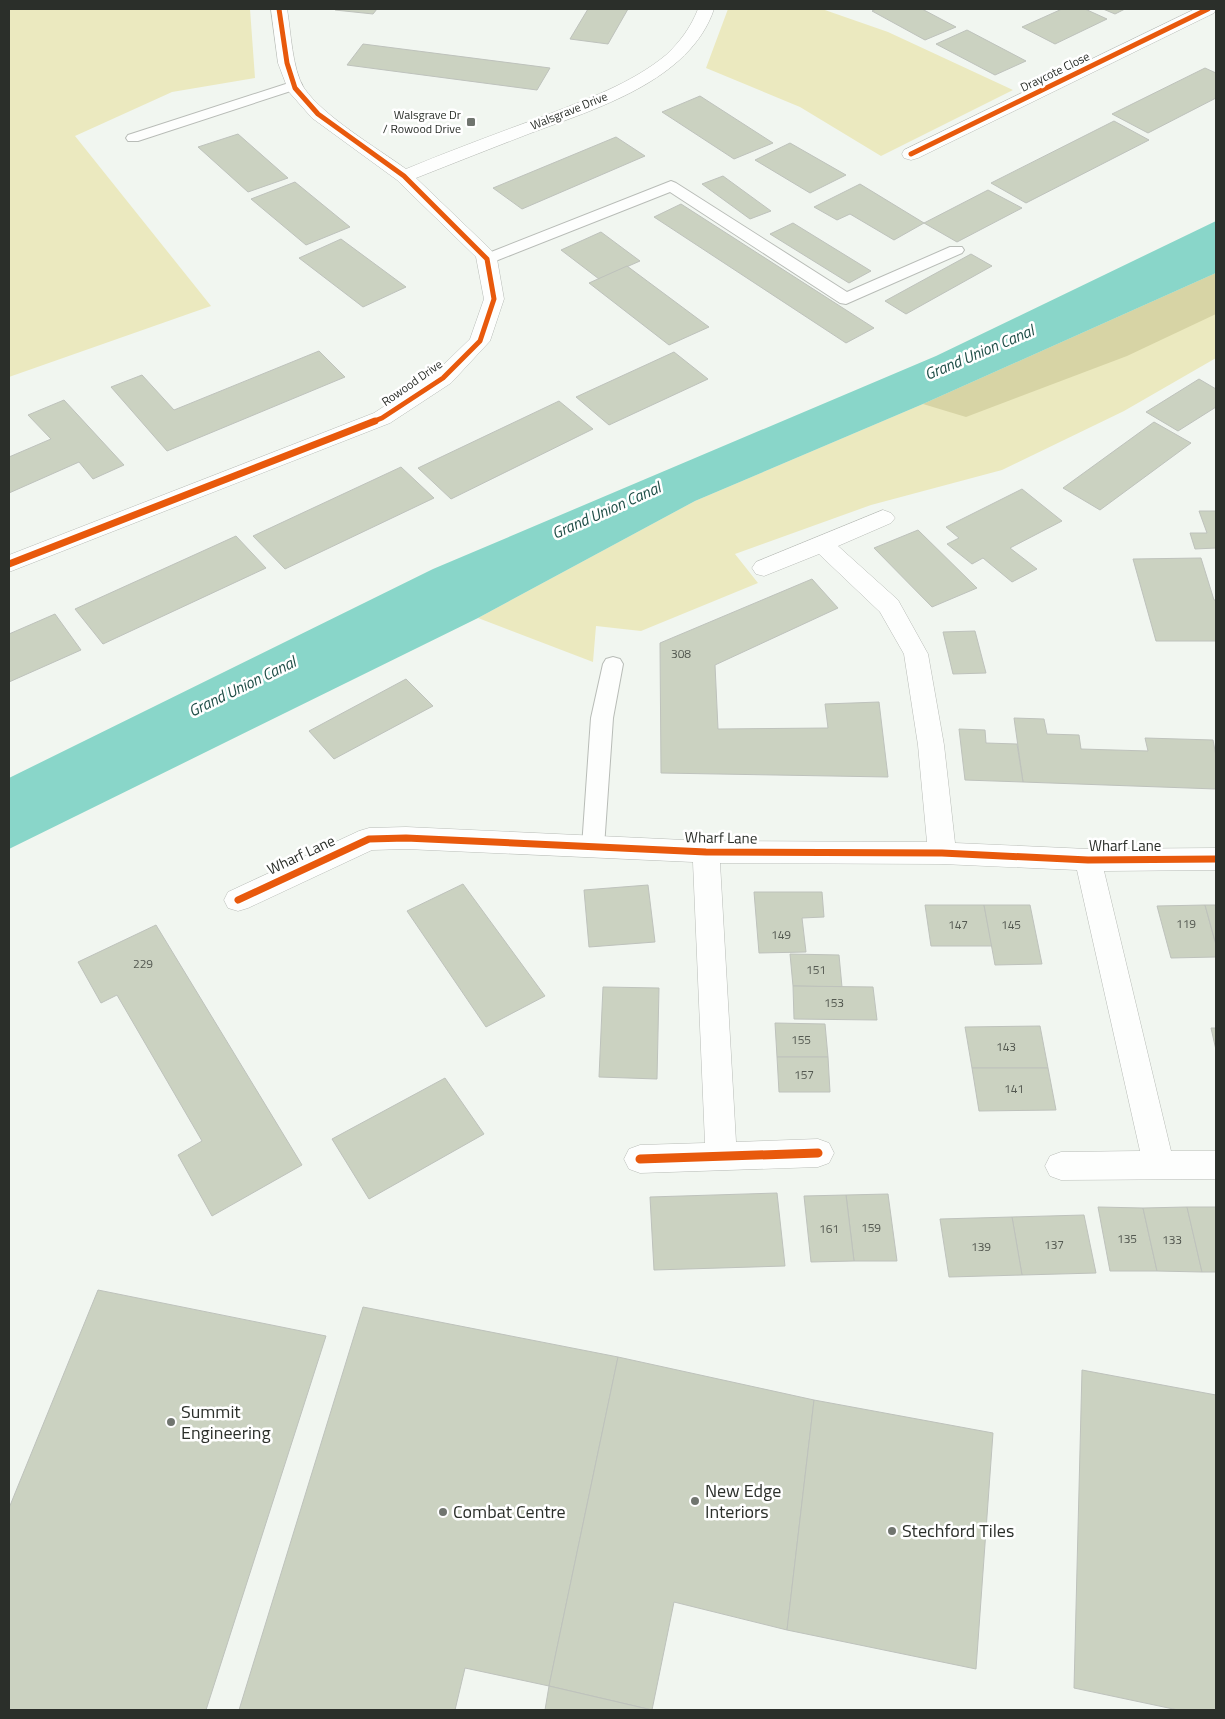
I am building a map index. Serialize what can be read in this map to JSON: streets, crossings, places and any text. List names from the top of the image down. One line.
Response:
{"streets":{"street":["Draycote Close","Walsgrave Drive","Rowood Drive","Wharf Lane"]},"water":["Grand Union Canal"],"places":{"transit":["Walsgrave Dr / Rowood Drive"],"other":["Summit Engineering","New Edge Interiors","Combat Centre","Stechford Tiles"]},"house_numbers":["308","119","147","145","149","229","151","153","155","143","157","141","159","161","135","133","137","139"]}
